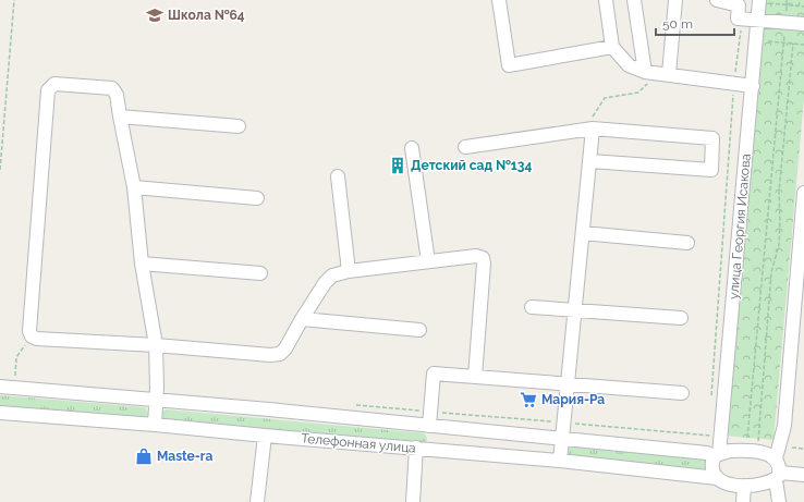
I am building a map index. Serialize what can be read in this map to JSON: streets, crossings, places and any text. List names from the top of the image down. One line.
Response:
{"streets":{"street":["улица Георгия Исакова","Телефонная улица"]},"crossings":[["улица Георгия Исакова","Телефонная улица"]],"places":{"school or university":["Школа №64"],"building":["Детский сад №134"],"supermarket":["Мария-Ра"],"shop":["Maste-ra"]},"scale_bar":"50 m"}
